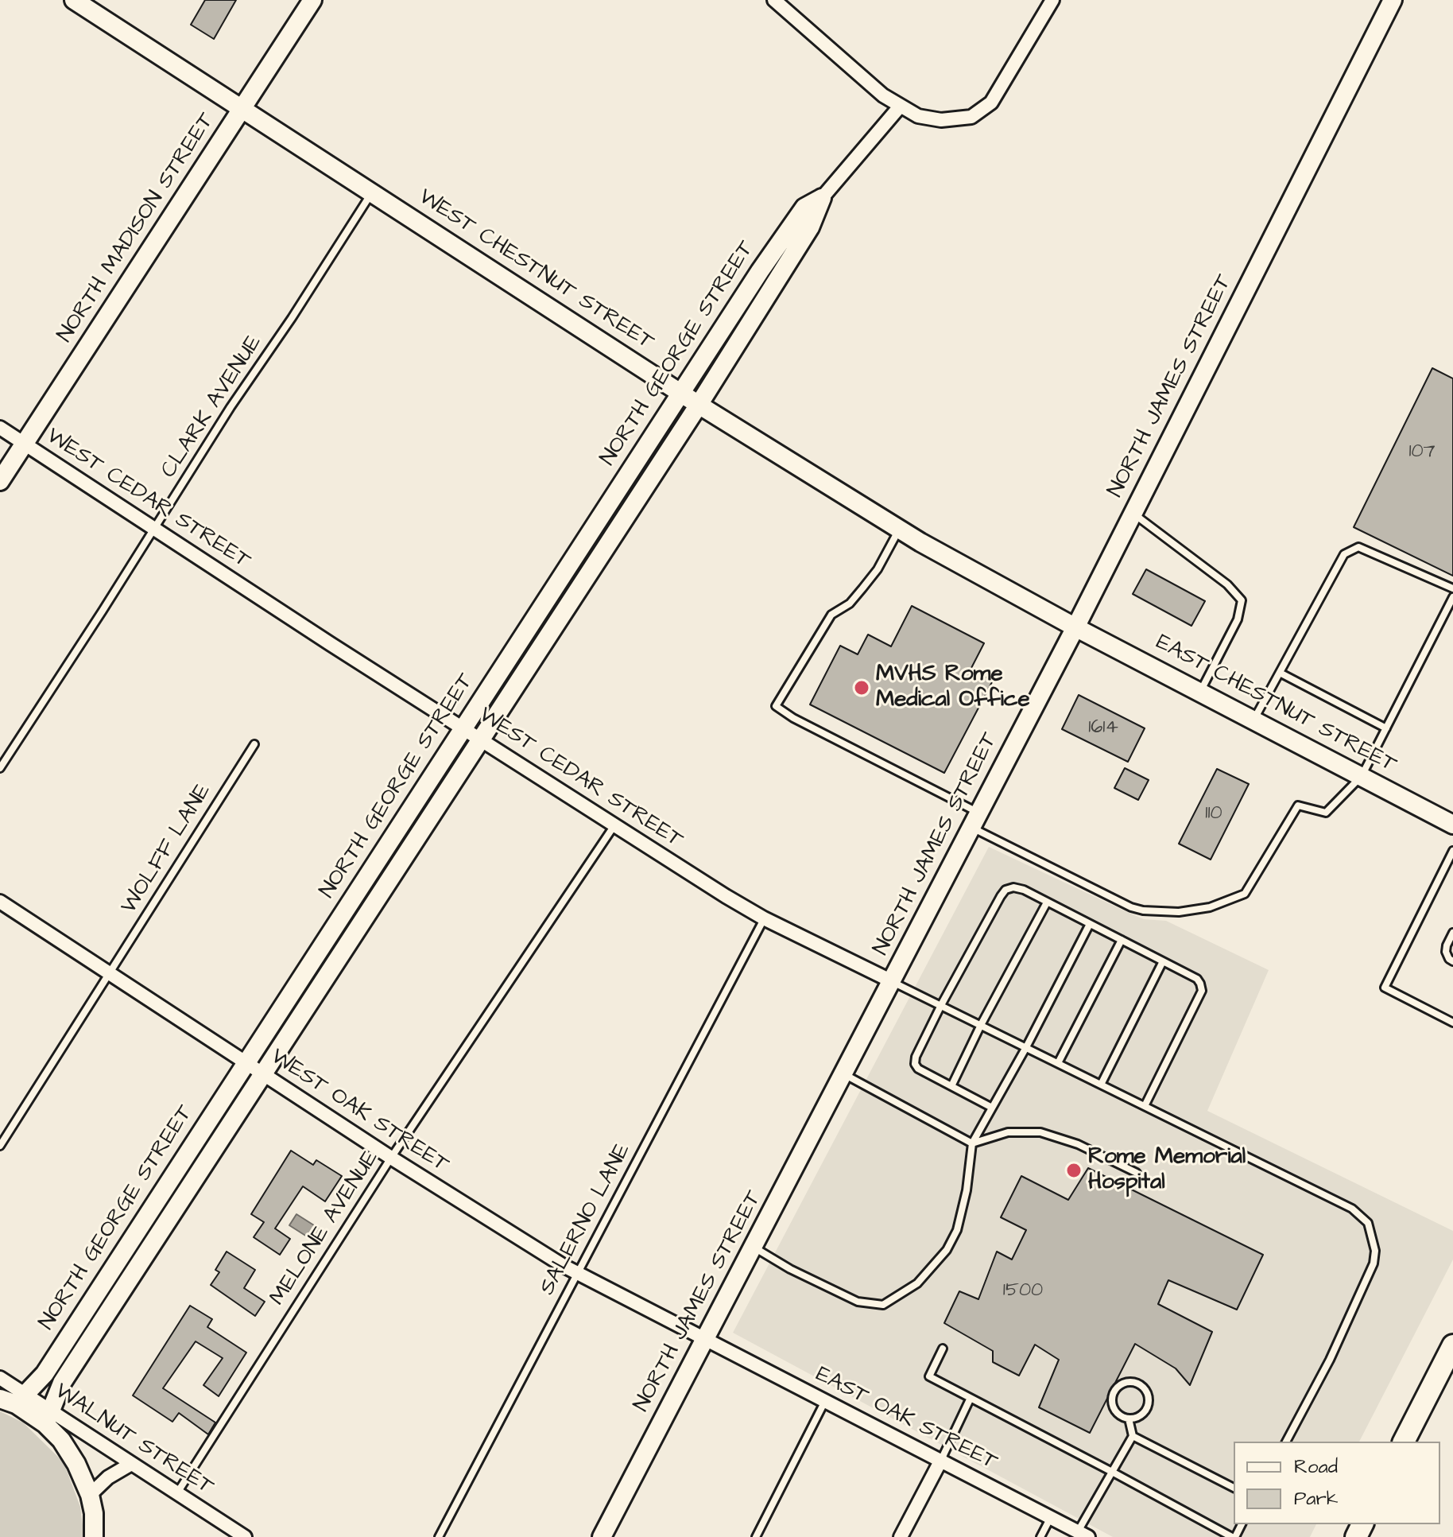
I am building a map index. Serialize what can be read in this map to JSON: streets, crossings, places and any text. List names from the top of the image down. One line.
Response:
{"streets":{"street":["NORTH MADISON STREET","WEST CHESTNUT STREET","NORTH GEORGE STREET","NORTH JAMES STREET","WEST CEDAR STREET","EAST CHESTNUT STREET","WEST OAK STREET","EAST OAK STREET","WALNUT STREET"],"lane":["CLARK AVENUE","WOLFF LANE","SALERNO LANE","MELONE AVENUE"]},"crossings":[["NORTH MADISON STREET","WEST CHESTNUT STREET"],["NORTH MADISON STREET","WEST CEDAR STREET"],["WEST CHESTNUT STREET","NORTH GEORGE STREET"],["WEST CHESTNUT STREET","NORTH JAMES STREET"],["WEST CHESTNUT STREET","CLARK AVENUE"],["WEST CHESTNUT STREET","EAST CHESTNUT STREET"],["NORTH GEORGE STREET","WEST CEDAR STREET"],["NORTH GEORGE STREET","WEST OAK STREET"],["NORTH GEORGE STREET","WALNUT STREET"],["NORTH JAMES STREET","WEST CEDAR STREET"],["NORTH JAMES STREET","EAST CHESTNUT STREET"],["NORTH JAMES STREET","WEST OAK STREET"],["NORTH JAMES STREET","EAST OAK STREET"],["CLARK AVENUE","WEST CEDAR STREET"],["WEST CEDAR STREET","SALERNO LANE"],["WEST CEDAR STREET","MELONE AVENUE"],["WOLFF LANE","WEST OAK STREET"],["WEST OAK STREET","SALERNO LANE"],["WEST OAK STREET","MELONE AVENUE"],["WEST OAK STREET","EAST OAK STREET"],["MELONE AVENUE","WALNUT STREET"]],"places":["MVHS Rome Medical Office","Rome Memorial Hospital"],"house_numbers":["107","1614","110","1500"],"legend":["Road","Park"]}
